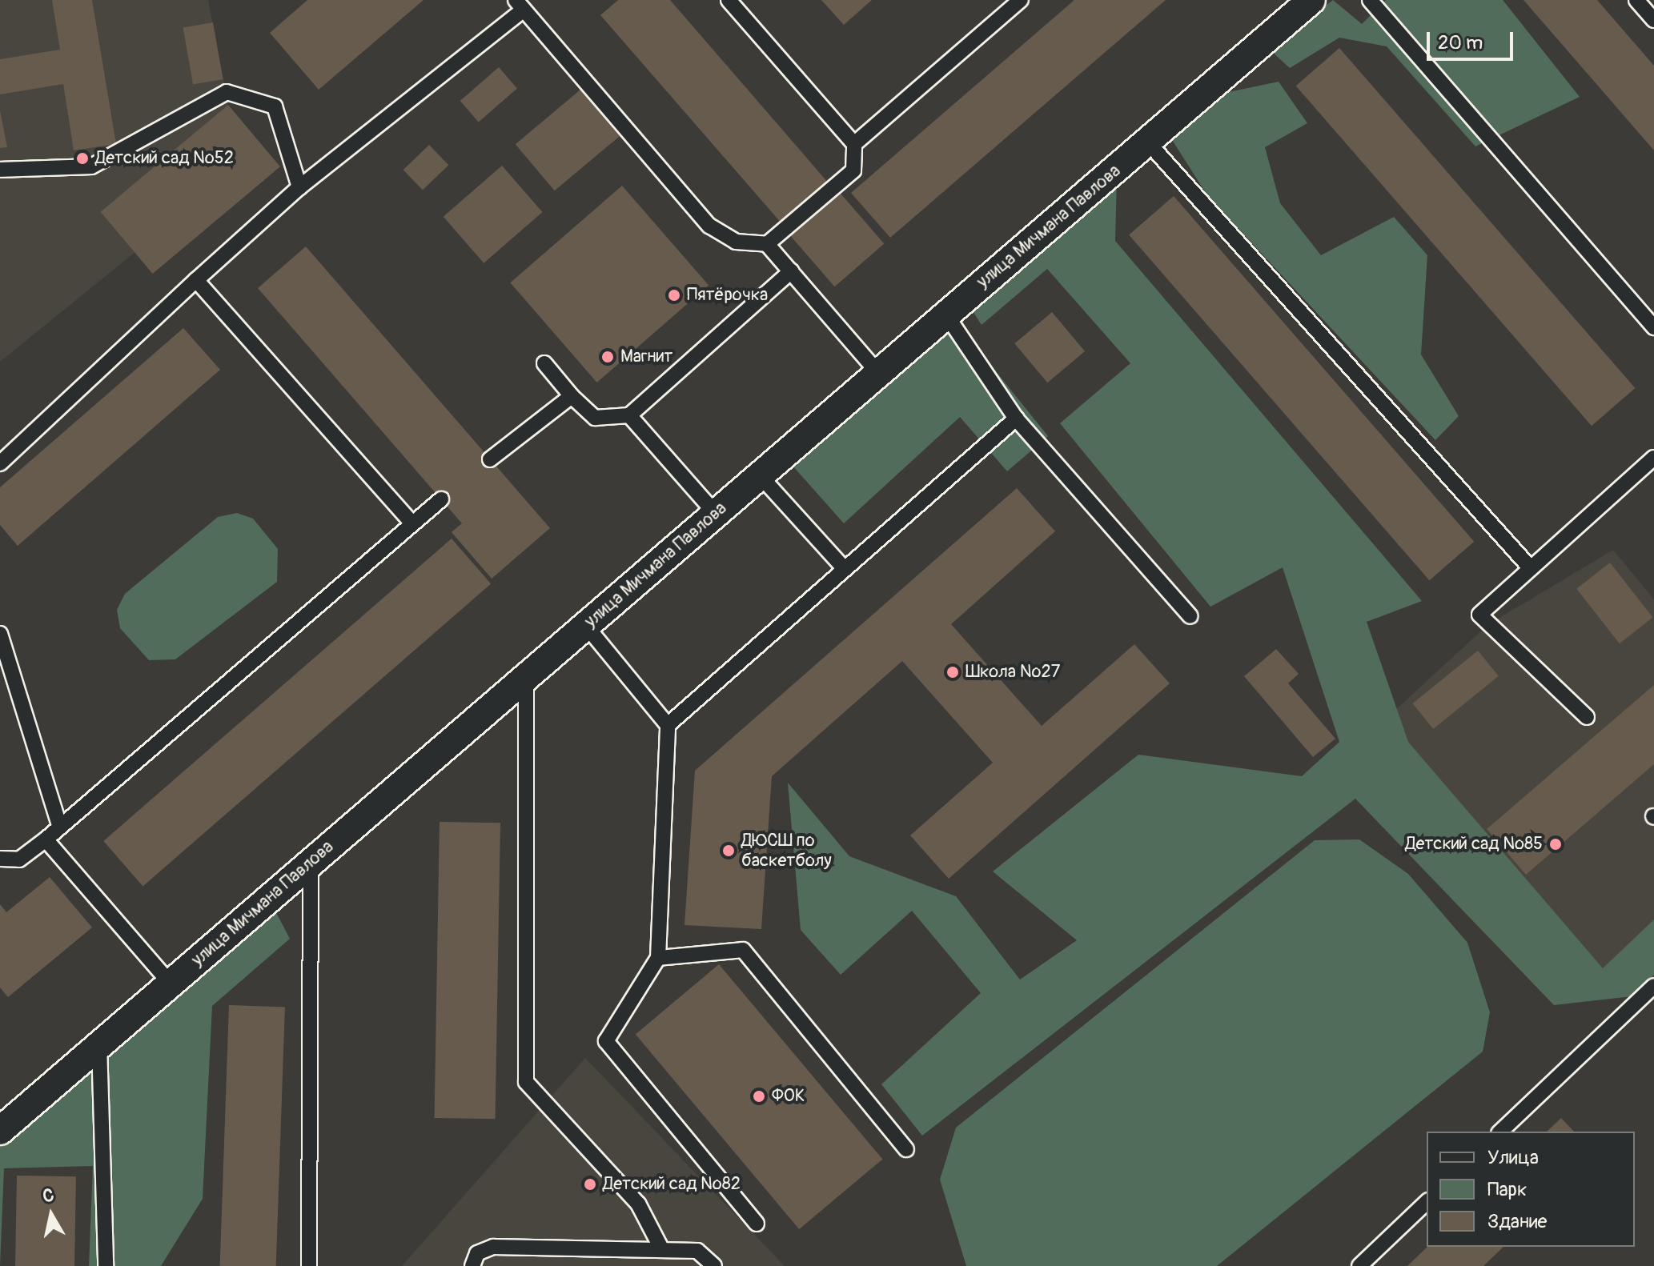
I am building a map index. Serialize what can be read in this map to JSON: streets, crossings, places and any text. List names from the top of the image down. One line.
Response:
{"streets":{"street":["улица Мичмана Павлова"]},"places":["Детский сад №52","Пятёрочка","Магнит","Школа №27","Детский сад №85","ДЮСШ по баскетболу","ФОК","Детский сад №82"],"legend":["Улица","Парк","Здание"],"scale_bar":"20 m","north":"top"}
